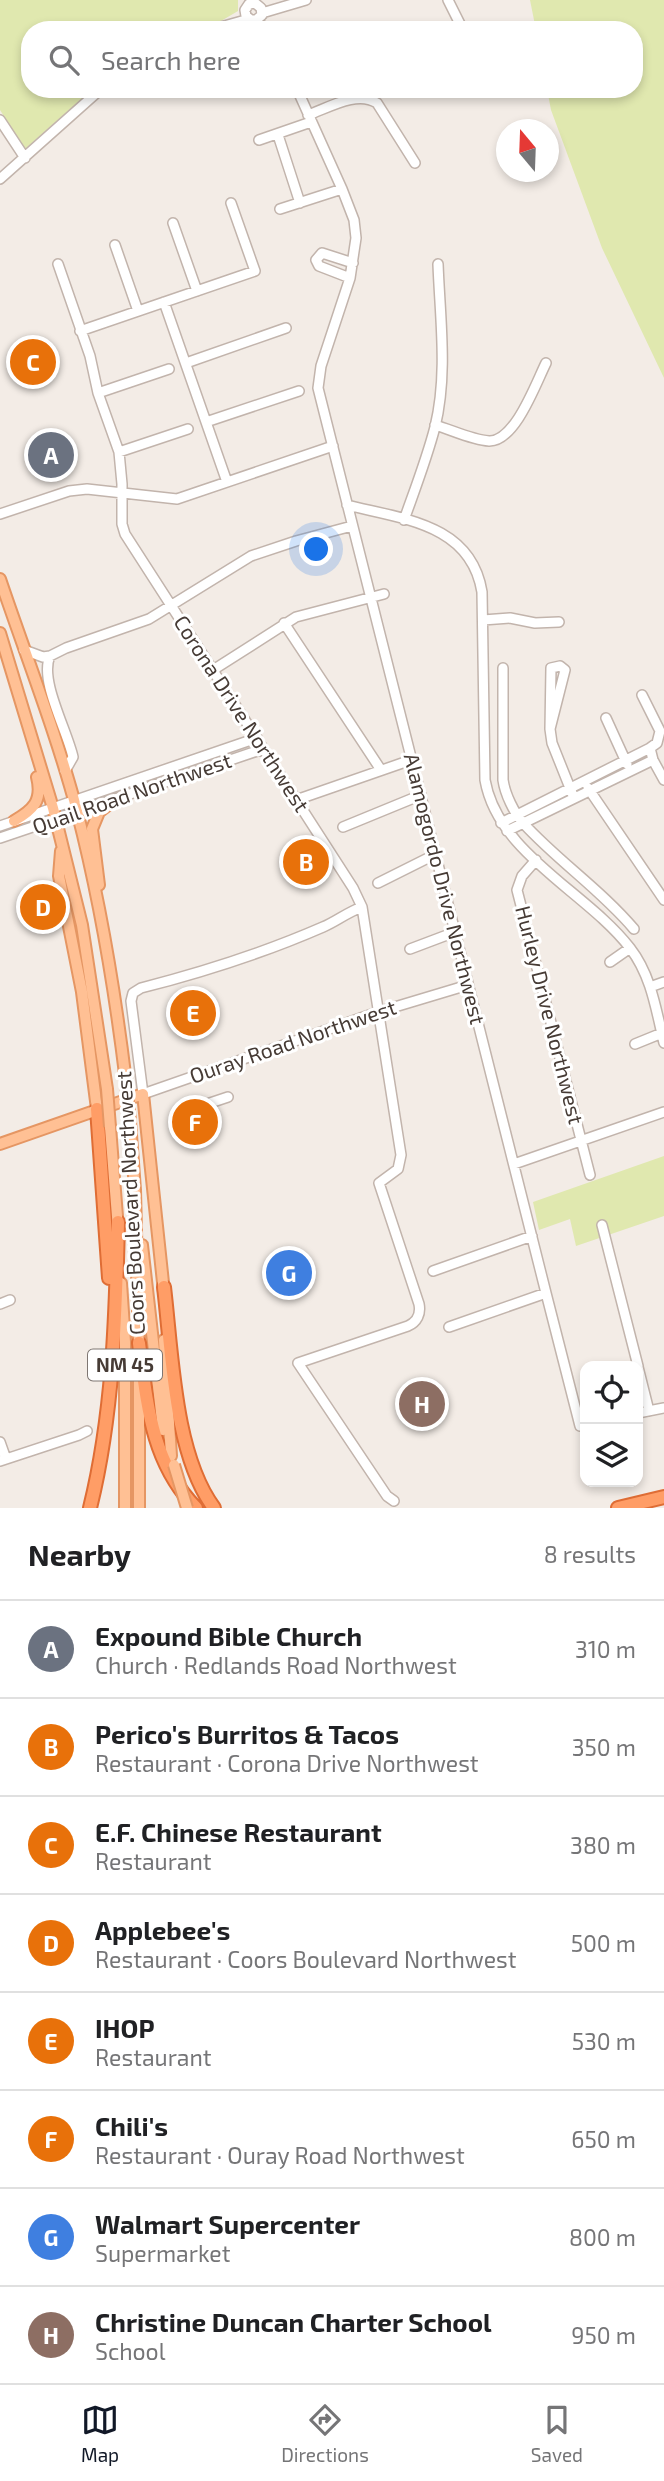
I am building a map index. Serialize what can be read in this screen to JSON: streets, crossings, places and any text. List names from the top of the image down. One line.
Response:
{"streets":{"main road":["Ouray Road Northwest","Coors Boulevard Northwest","NM 45"],"street":["Corona Drive Northwest","Quail Road Northwest","Alamogordo Drive Northwest","Hurley Drive Northwest"]},"crossings":[["Corona Drive Northwest","Quail Road Northwest"],["Corona Drive Northwest","Ouray Road Northwest"],["Quail Road Northwest","Coors Boulevard Northwest"],["Alamogordo Drive Northwest","Ouray Road Northwest"]],"north":"top","page":{"search":"Search here","pins":["C","A","B","D","E","F","G","H"],"heading":["Nearby","8 results"],"list":[{"mark":"A","name":"Expound Bible Church","note":"Church · Redlands Road Northwest","value":"310 m"},{"mark":"B","name":"Perico's Burritos & Tacos","note":"Restaurant · Corona Drive Northwest","value":"350 m"},{"mark":"C","name":"E.F. Chinese Restaurant","note":"Restaurant","value":"380 m"},{"mark":"D","name":"Applebee's","note":"Restaurant · Coors Boulevard Northwest","value":"500 m"},{"mark":"E","name":"IHOP","note":"Restaurant","value":"530 m"},{"mark":"F","name":"Chili's","note":"Restaurant · Ouray Road Northwest","value":"650 m"},{"mark":"G","name":"Walmart Supercenter","note":"Supermarket","value":"800 m"},{"mark":"H","name":"Christine Duncan Charter School","note":"School","value":"950 m"}],"nav":["Map","Directions","Saved"]}}
